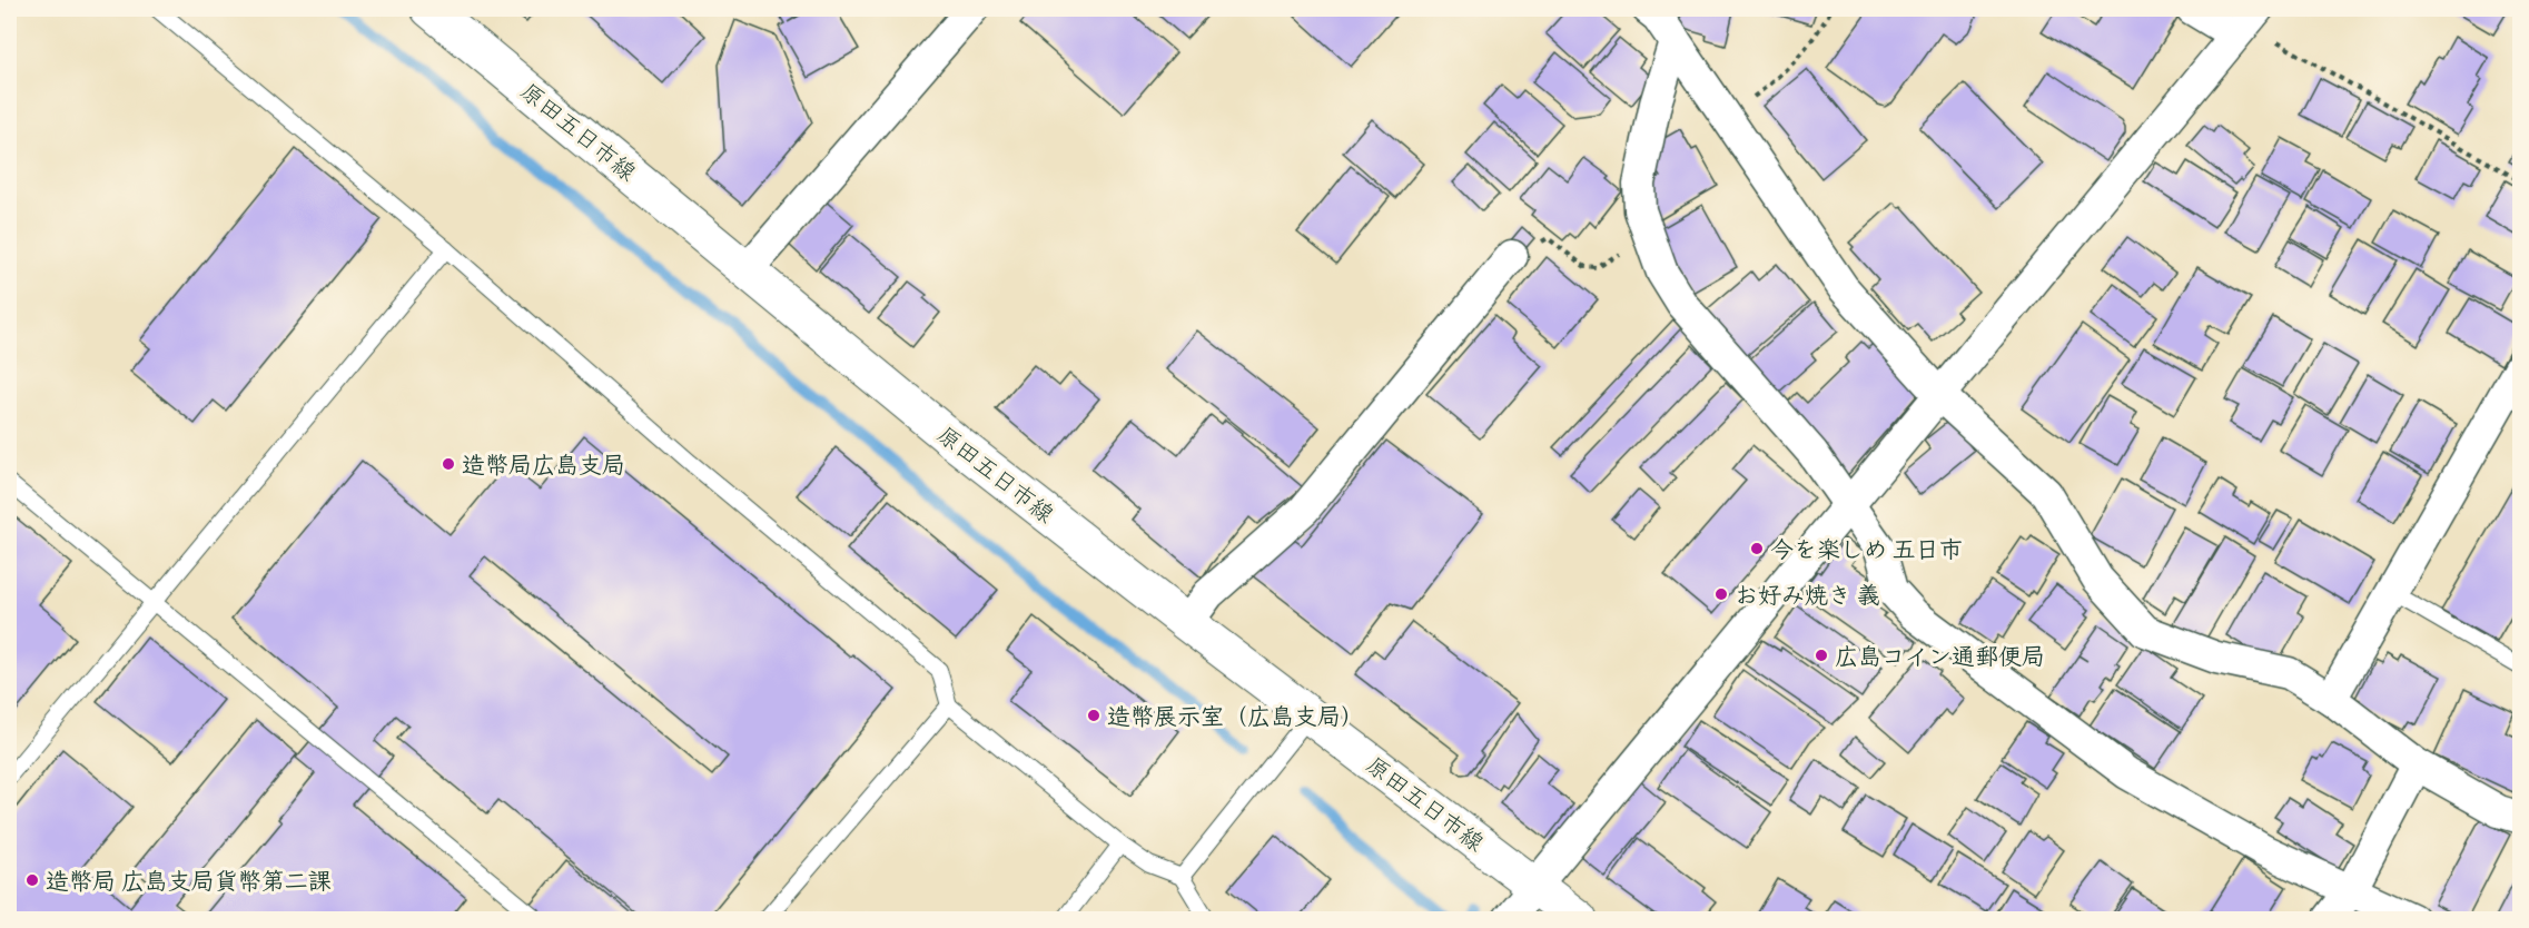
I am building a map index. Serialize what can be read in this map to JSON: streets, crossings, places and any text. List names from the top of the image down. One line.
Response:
{"streets":{"main road":["原田五日市線"]},"places":["造幣局広島支局","今を楽しめ 五日市","お好み焼き 義","広島コイン通郵便局","造幣展示室（広島支局）","造幣局 広島支局貨幣第二課"]}
